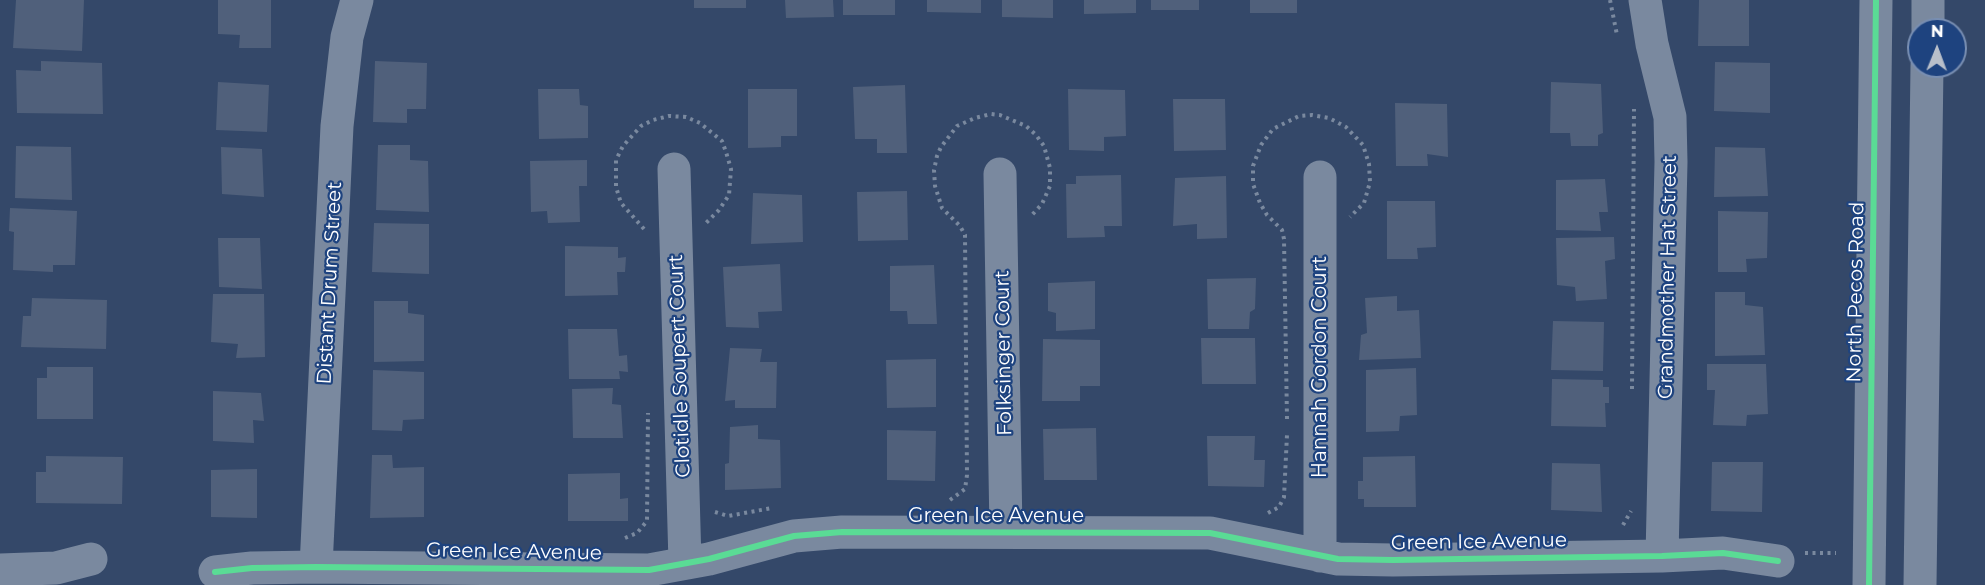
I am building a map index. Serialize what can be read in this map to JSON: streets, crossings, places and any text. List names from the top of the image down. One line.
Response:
{"streets":{"street":["Grandmother Hat Street","Distant Drum Street","North Pecos Road","Folksinger Court","Clotidle Soupert Court","Hannah Gordon Court","Green Ice Avenue"]},"crossings":[["Grandmother Hat Street","Green Ice Avenue"],["Distant Drum Street","Green Ice Avenue"],["Folksinger Court","Green Ice Avenue"],["Clotidle Soupert Court","Green Ice Avenue"],["Hannah Gordon Court","Green Ice Avenue"]],"north":"top"}
